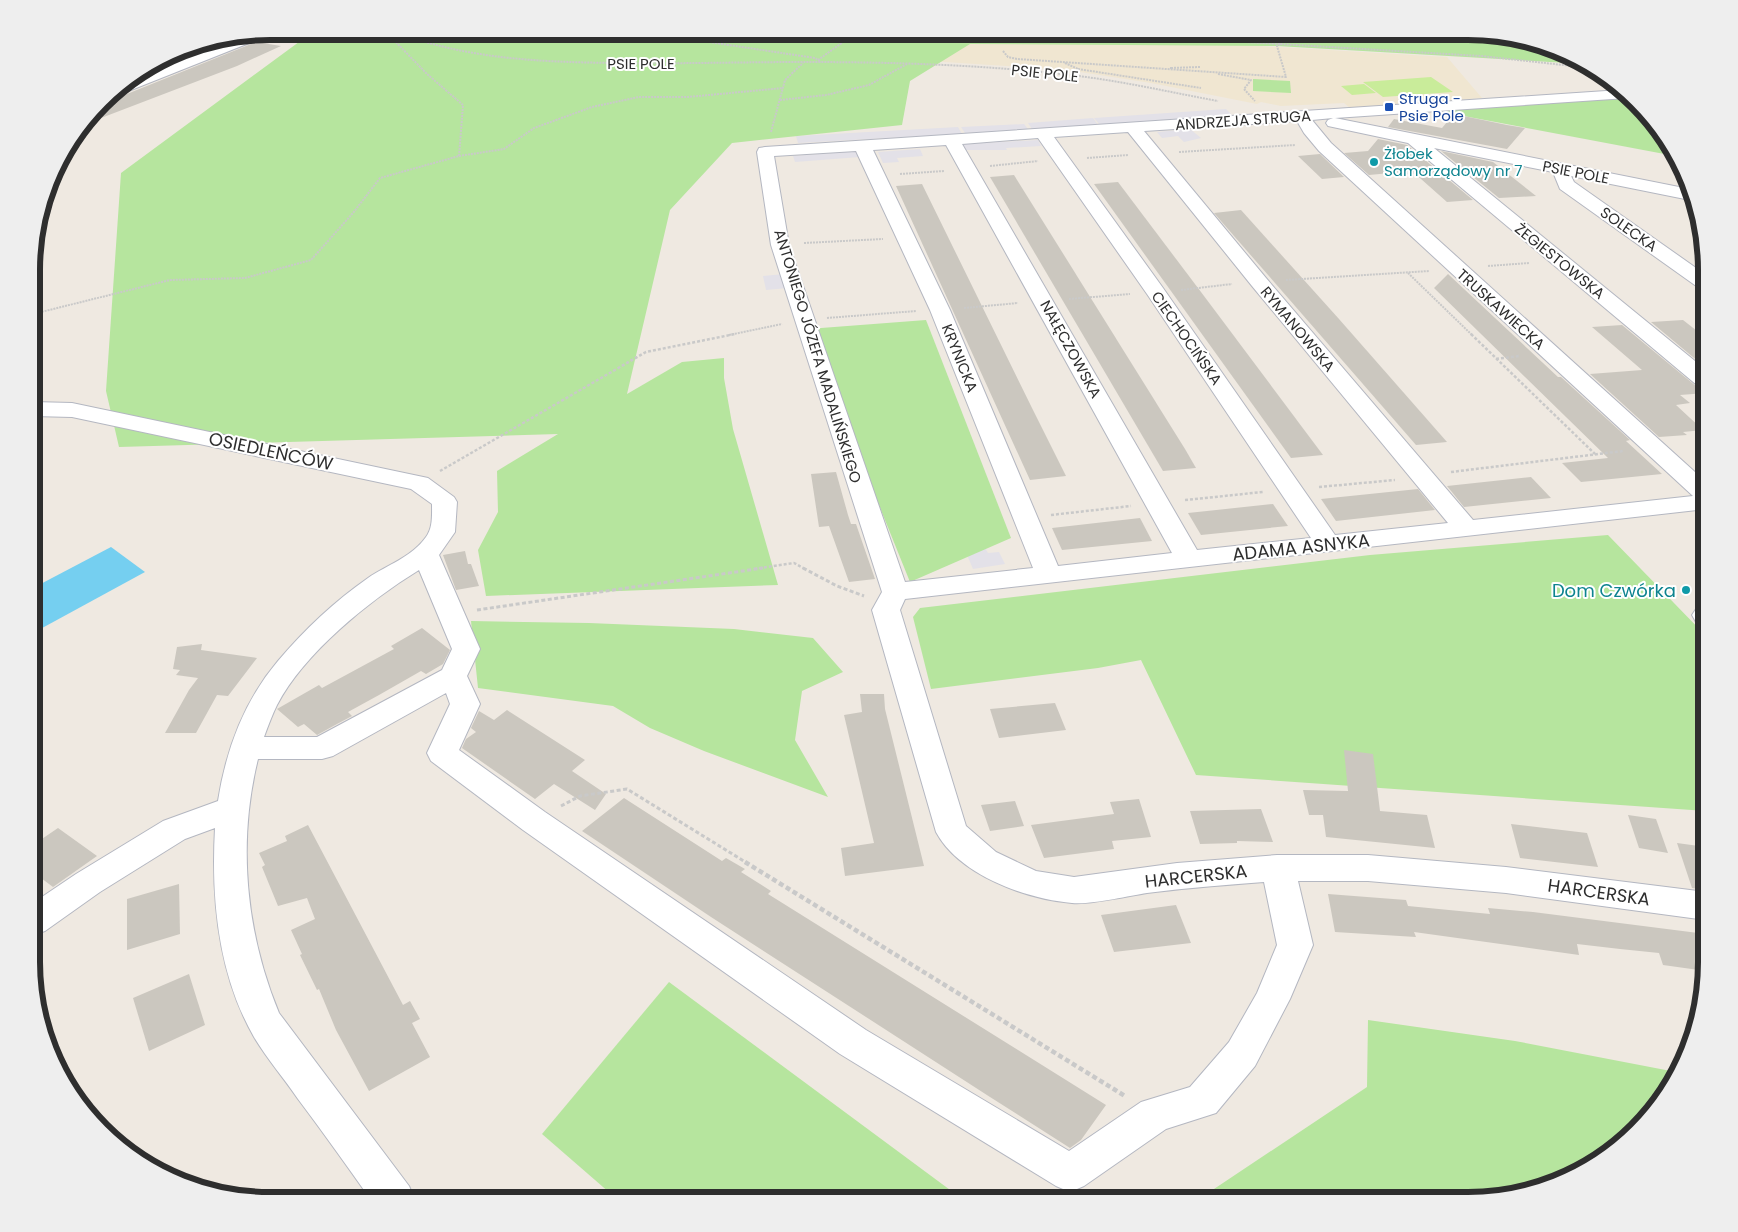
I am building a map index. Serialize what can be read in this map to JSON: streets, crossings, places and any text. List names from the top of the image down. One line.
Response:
{"streets":{"street":["PSIE POLE","ANDRZEJA STRUGA","SOLECKA","ŻEGIESTOWSKA","TRUSKAWIECKA","RYMANOWSKA","CIECHOCIŃSKA","NAŁĘCZOWSKA","ANTONIEGO JÓZEFA MADALIŃSKIEGO","KRYNICKA","OSIEDLEŃCÓW","ADAMA ASNYKA","HARCERSKA"]},"crossings":[["PSIE POLE","ANDRZEJA STRUGA"],["PSIE POLE","SOLECKA"],["PSIE POLE","ŻEGIESTOWSKA"],["PSIE POLE","TRUSKAWIECKA"],["ANDRZEJA STRUGA","TRUSKAWIECKA"],["ANDRZEJA STRUGA","RYMANOWSKA"],["ANDRZEJA STRUGA","CIECHOCIŃSKA"],["ANDRZEJA STRUGA","NAŁĘCZOWSKA"],["ANDRZEJA STRUGA","KRYNICKA"],["RYMANOWSKA","ADAMA ASNYKA"],["CIECHOCIŃSKA","ADAMA ASNYKA"],["NAŁĘCZOWSKA","ADAMA ASNYKA"],["ANTONIEGO JÓZEFA MADALIŃSKIEGO","ADAMA ASNYKA"],["ANTONIEGO JÓZEFA MADALIŃSKIEGO","HARCERSKA"],["KRYNICKA","ADAMA ASNYKA"],["ADAMA ASNYKA","HARCERSKA"]],"places":{"transit":["Struga - Psie Pole"],"other":["Żłobek Samorządowy nr 7","Dom Czwórka"]}}
